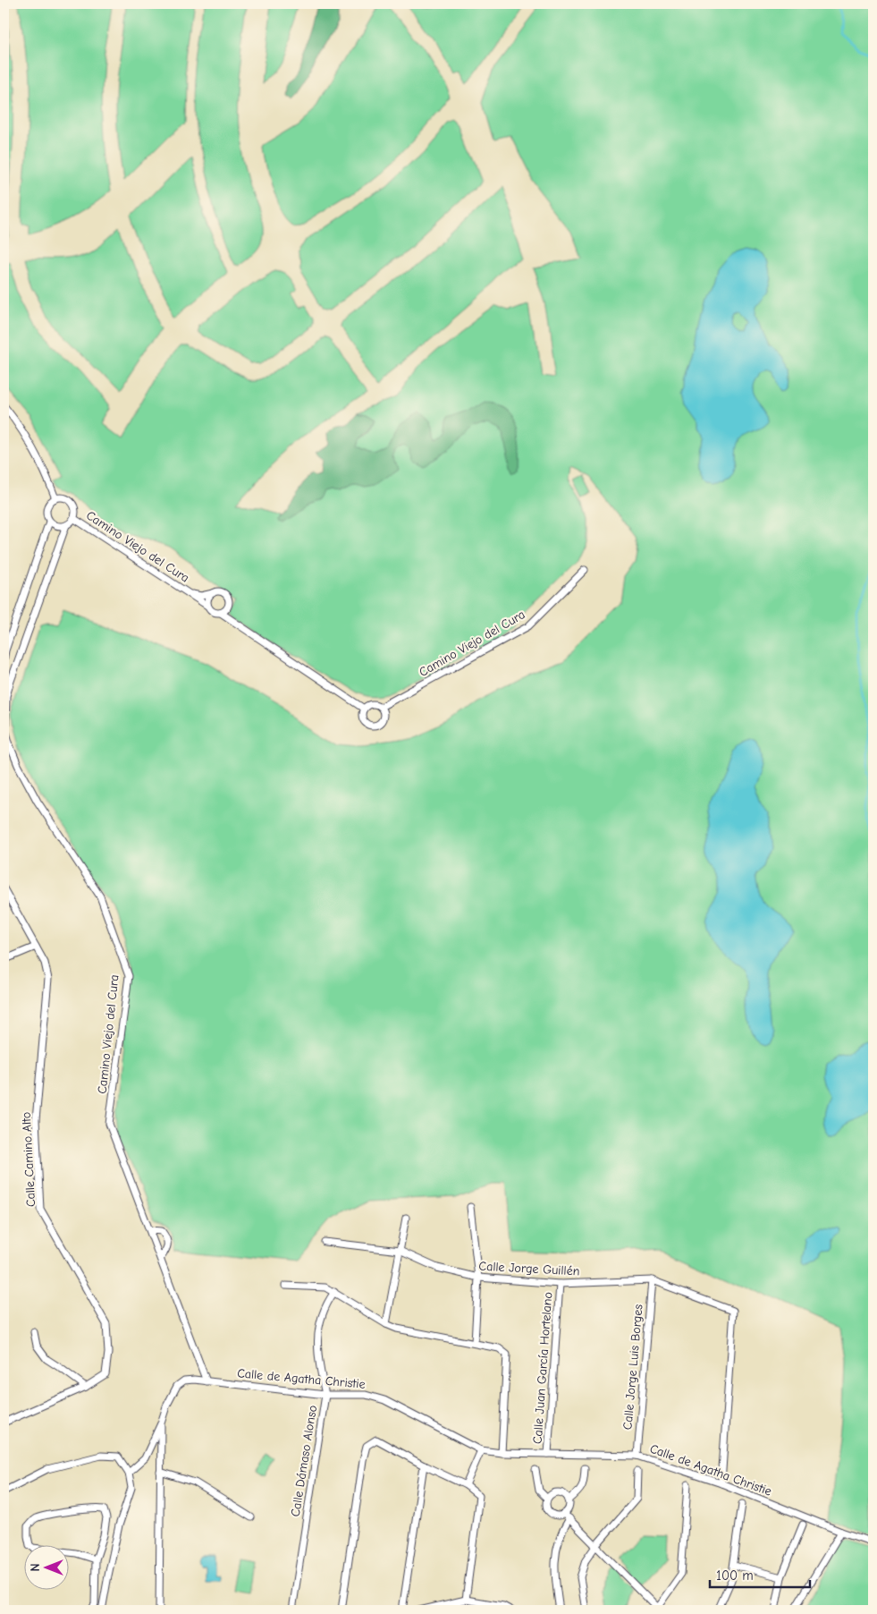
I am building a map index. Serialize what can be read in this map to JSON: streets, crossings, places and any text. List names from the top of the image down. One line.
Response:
{"streets":{"street":["Camino Viejo del Cura","Calle Camino Alto","Calle Jorge Guillén","Calle Jorge Luis Borges","Calle Juan García Hortelano","Calle de Agatha Christie","Calle Dámaso Alonso"]},"crossings":[["Camino Viejo del Cura","Calle de Agatha Christie"],["Calle Jorge Guillén","Calle Jorge Luis Borges"],["Calle Jorge Guillén","Calle Juan García Hortelano"],["Calle Jorge Guillén","Calle de Agatha Christie"],["Calle Jorge Luis Borges","Calle de Agatha Christie"],["Calle Juan García Hortelano","Calle de Agatha Christie"],["Calle de Agatha Christie","Calle Dámaso Alonso"]],"scale_bar":"100 m","north":"left"}
